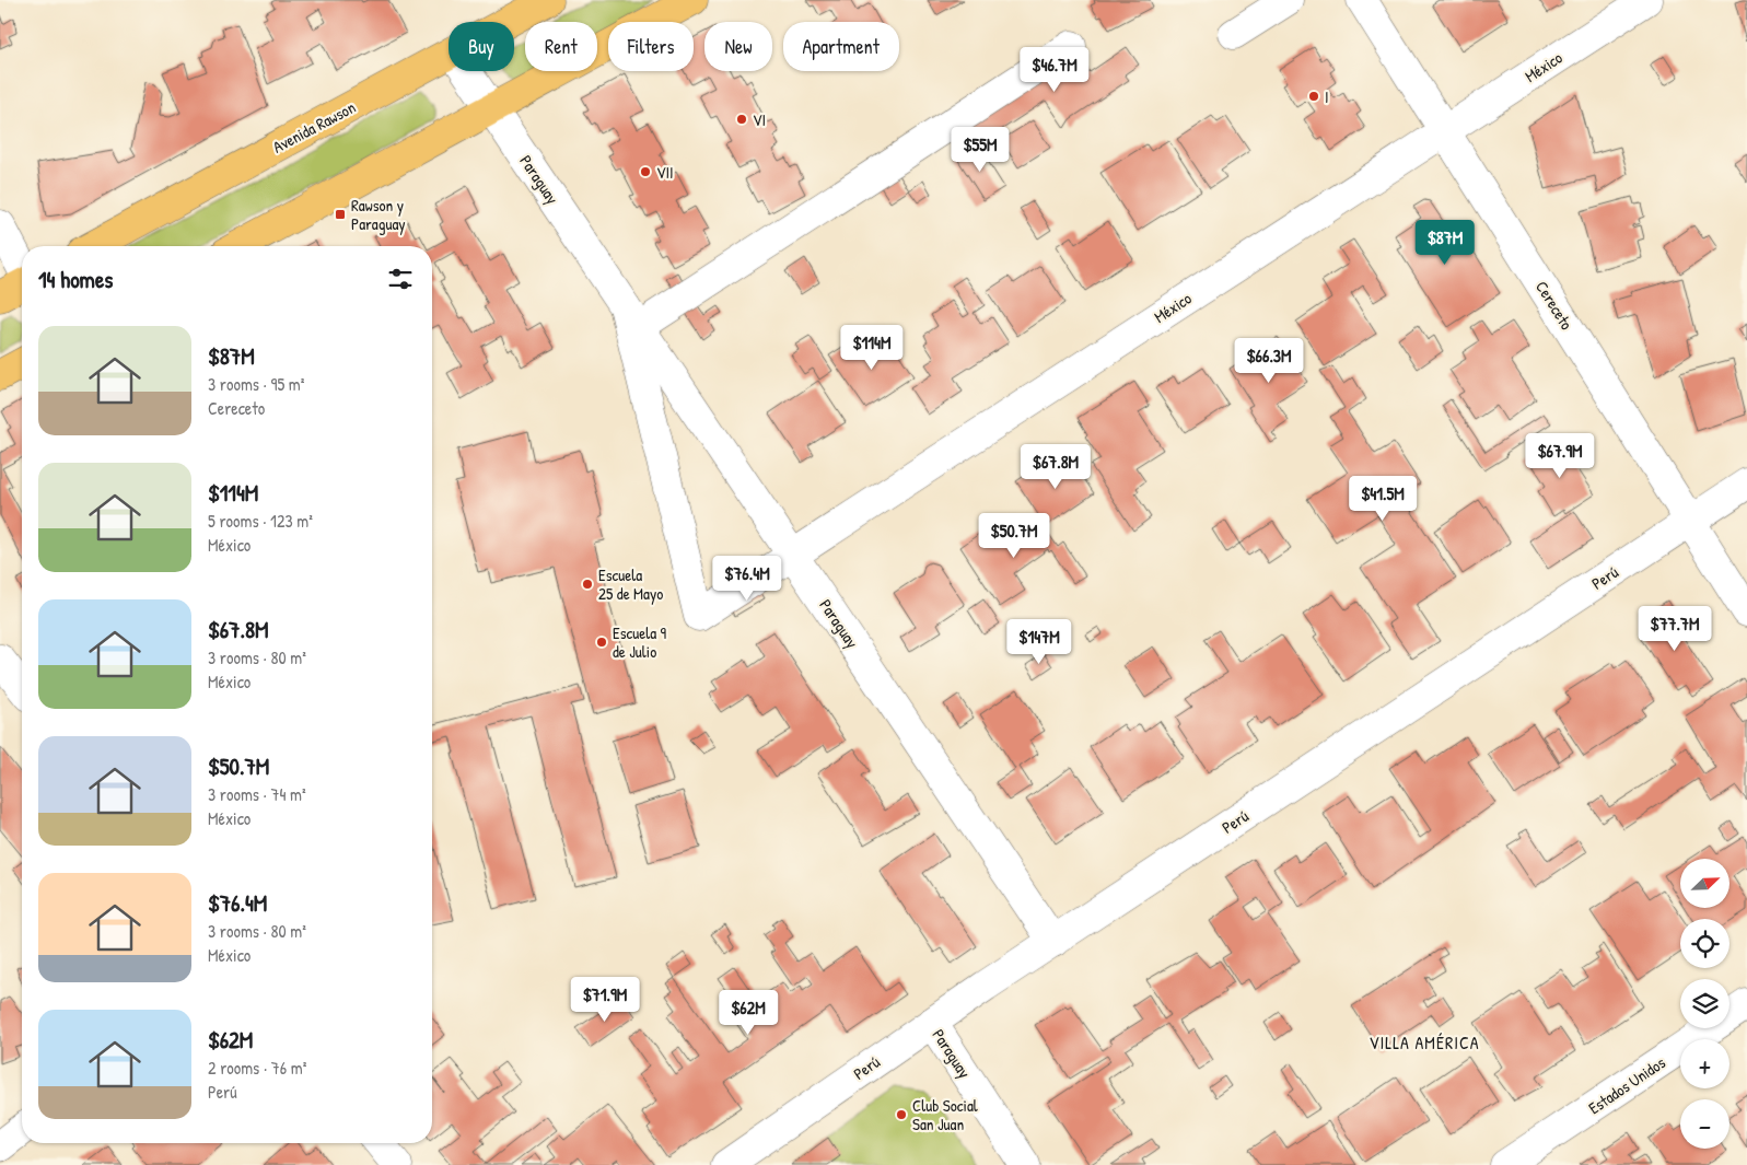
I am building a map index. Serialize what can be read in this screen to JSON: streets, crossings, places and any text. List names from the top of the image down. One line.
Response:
{"streets":{"main road":["Avenida Rawson"],"street":["México","Paraguay","Cereceto","Perú","Estados Unidos"]},"crossings":[["México","Paraguay"],["México","Cereceto"],["Paraguay","Perú"],["Cereceto","Perú"]],"districts":["VILLA AMÉRICA"],"places":{"other":["I","VI","VII","Escuela 25 de Mayo","Escuela 9 de Julio","Club Social San Juan"],"transit":["Rawson y Paraguay"]},"north":"top right","page":{"chip":["Buy","Rent","Filters","New","Apartment"],"price":["$46.7M","$55M","$87M","$114M","$66.3M","$67.9M","$67.8M","$41.5M","$50.7M","$76.4M","$77.7M","$147M","$71.9M","$62M"],"heading":"14 homes","list":[{"name":"$87M","note":"3 rooms · 95 m² · Cereceto"},{"name":"$114M","note":"5 rooms · 123 m² · México"},{"name":"$67.8M","note":"3 rooms · 80 m² · México"},{"name":"$50.7M","note":"3 rooms · 74 m² · México"},{"name":"$76.4M","note":"3 rooms · 80 m² · México"},{"name":"$62M","note":"2 rooms · 76 m² · Perú"}],"map_buttons":["+","−"]}}
